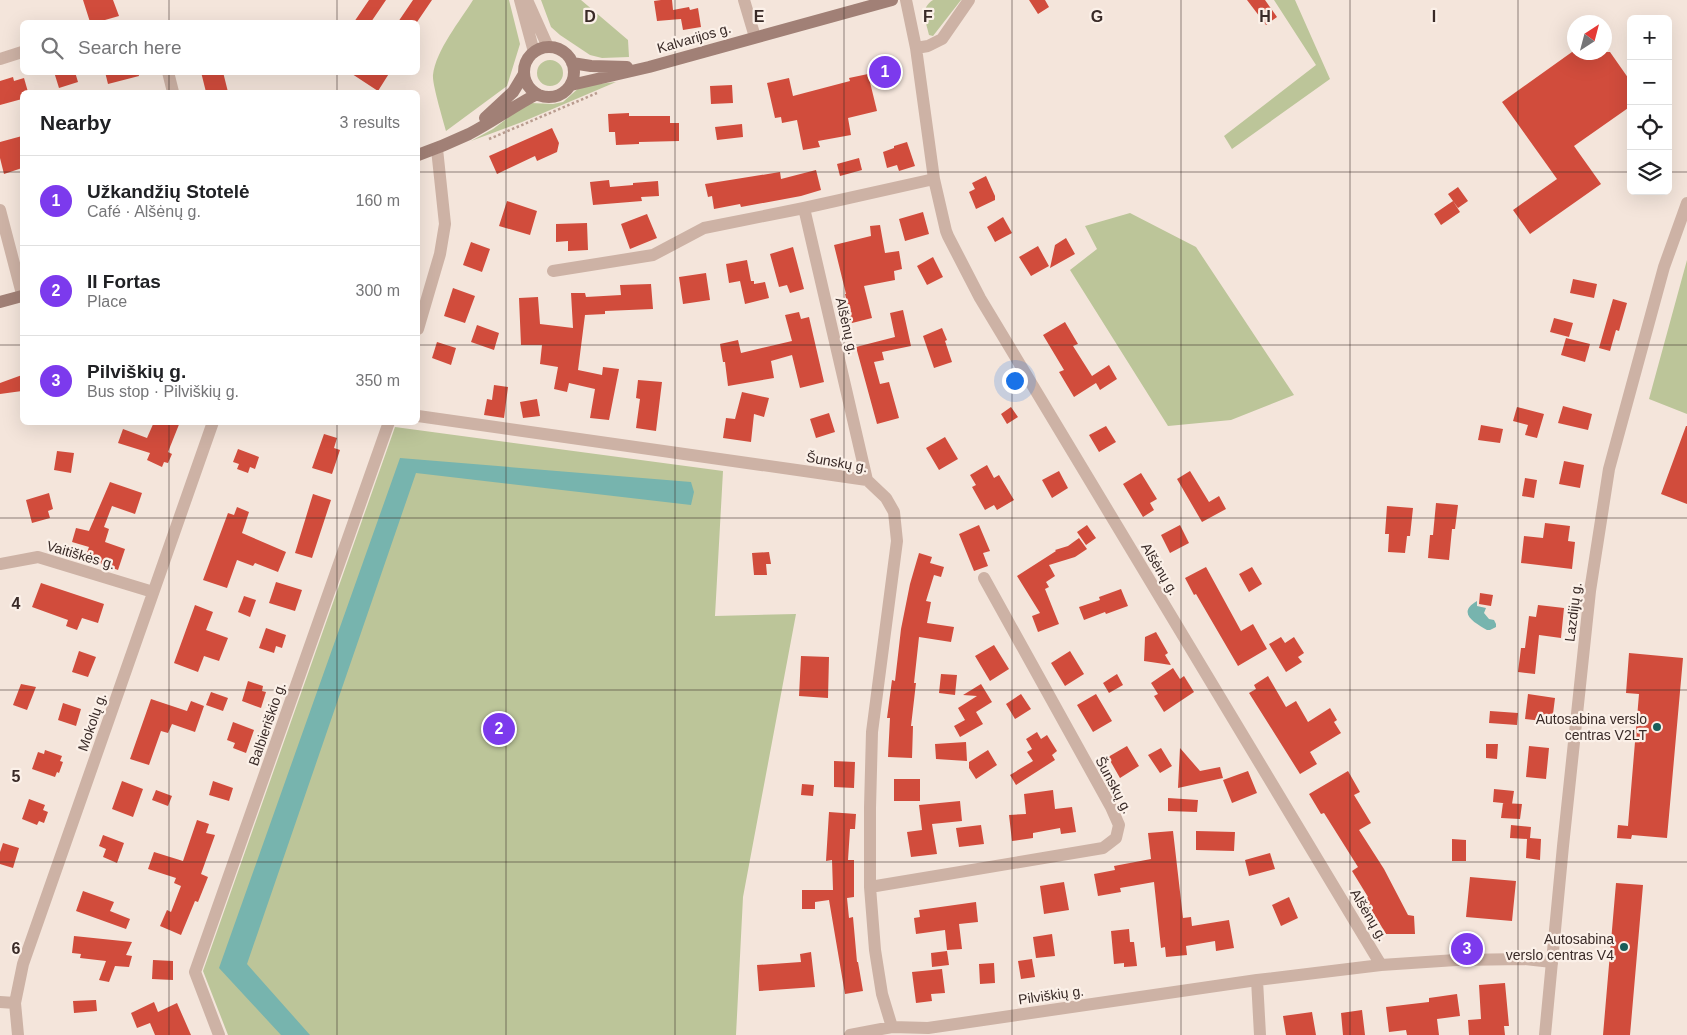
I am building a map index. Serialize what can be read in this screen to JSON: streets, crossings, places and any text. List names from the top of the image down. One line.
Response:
{"streets":{"main road":["Kalvarijos g."],"street":["Alšėnų g.","Šunskų g.","Vaitiškės g.","Lazdijų g.","Mokolų g.","Balbieriškio g.","Pilviškių g."]},"crossings":[["Alšėnų g.","Šunskų g."],["Alšėnų g.","Pilviškių g."],["Šunskų g.","Pilviškių g."],["Vaitiškės g.","Mokolų g."],["Lazdijų g.","Pilviškių g."]],"places":["Autosabina verslo centras V2LT","Autosabina verslo centras V4"],"north":"top right","page":{"map_buttons":["+","−"],"search":"Search here","pins":["1","2","3"],"heading":["Nearby","3 results"],"list":[{"mark":"1","name":"Užkandžių Stotelė","note":"Café · Alšėnų g.","value":"160 m"},{"mark":"2","name":"II Fortas","note":"Place","value":"300 m"},{"mark":"3","name":"Pilviškių g.","note":"Bus stop · Pilviškių g.","value":"350 m"}]},"grid":{"columns":["D","E","F","G","H","I"],"rows":["4","5","6"]}}
